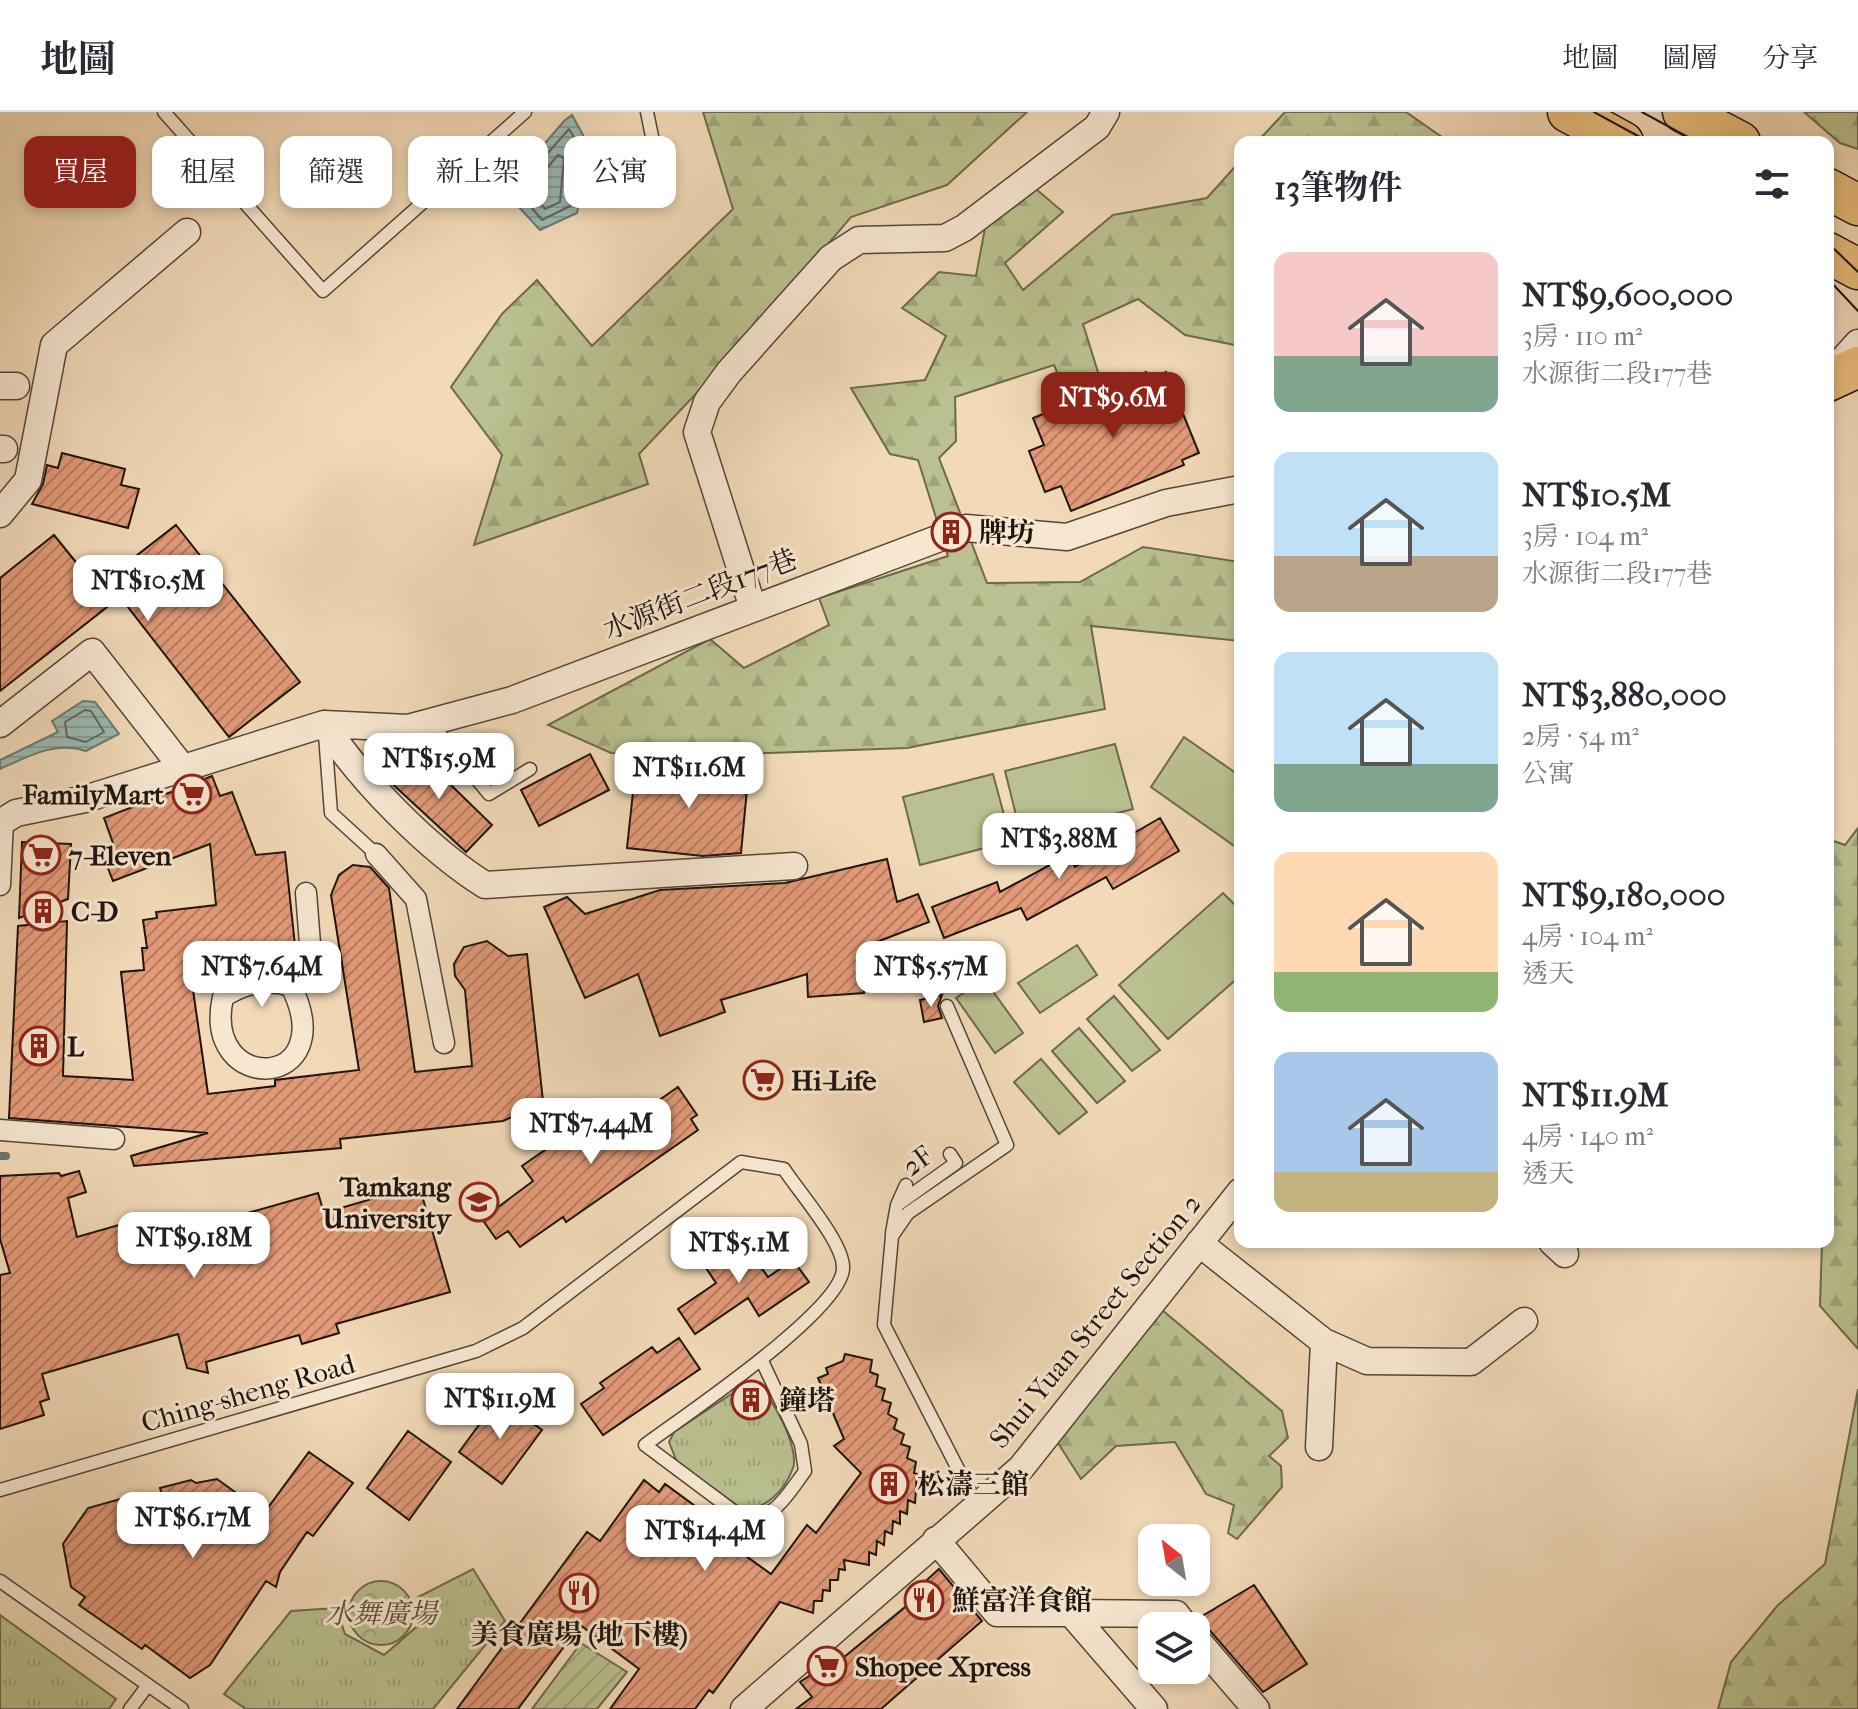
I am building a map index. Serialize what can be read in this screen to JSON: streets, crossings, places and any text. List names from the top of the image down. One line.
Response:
{"streets":{"street":["水源街二段177巷","Shui Yuan Street Section 2"],"lane":["2F","Ching-sheng Road"]},"parks":["水舞廣場"],"places":{"building":["牌坊","C-D","L","鐘塔","松濤三館"],"supermarket":["FamilyMart","7-Eleven","Hi-Life","Shopee Xpress"],"school or university":["Tamkang University"],"restaurant":["美食廣場 (地下樓)","鮮富洋食館"]},"north":"top left","page":{"header":"地圖","nav":["地圖","圖層","分享"],"chip":["買屋","租屋","篩選","新上架","公寓"],"heading":"13筆物件","list":[{"name":"NT$9,600,000","note":"3房 · 110 m² · 水源街二段177巷"},{"name":"NT$10.5M","note":"3房 · 104 m² · 水源街二段177巷"},{"name":"NT$3,880,000","note":"2房 · 54 m² · 公寓"},{"name":"NT$9,180,000","note":"4房 · 104 m² · 透天"},{"name":"NT$11.9M","note":"4房 · 140 m² · 透天"}],"price":["NT$9.6M","NT$10.5M","NT$15.9M","NT$11.6M","NT$3.88M","NT$7.64M","NT$5.57M","NT$7.44M","NT$9.18M","NT$5.1M","NT$11.9M","NT$6.17M","NT$14.4M"]}}
